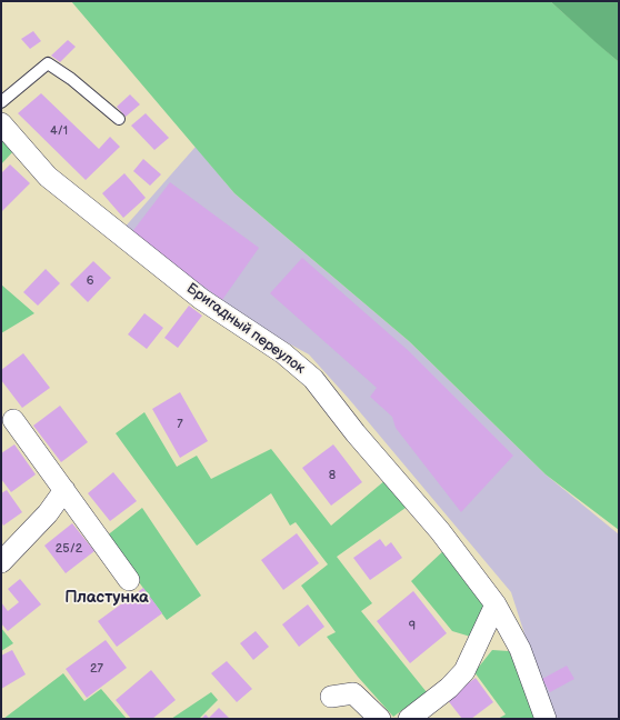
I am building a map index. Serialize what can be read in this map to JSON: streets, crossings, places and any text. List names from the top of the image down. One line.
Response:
{"streets":{"street":["Бригадный переулок"]},"districts":["Пластунка"],"house_numbers":["4/1","6","7","8","25/2","9","27"]}
